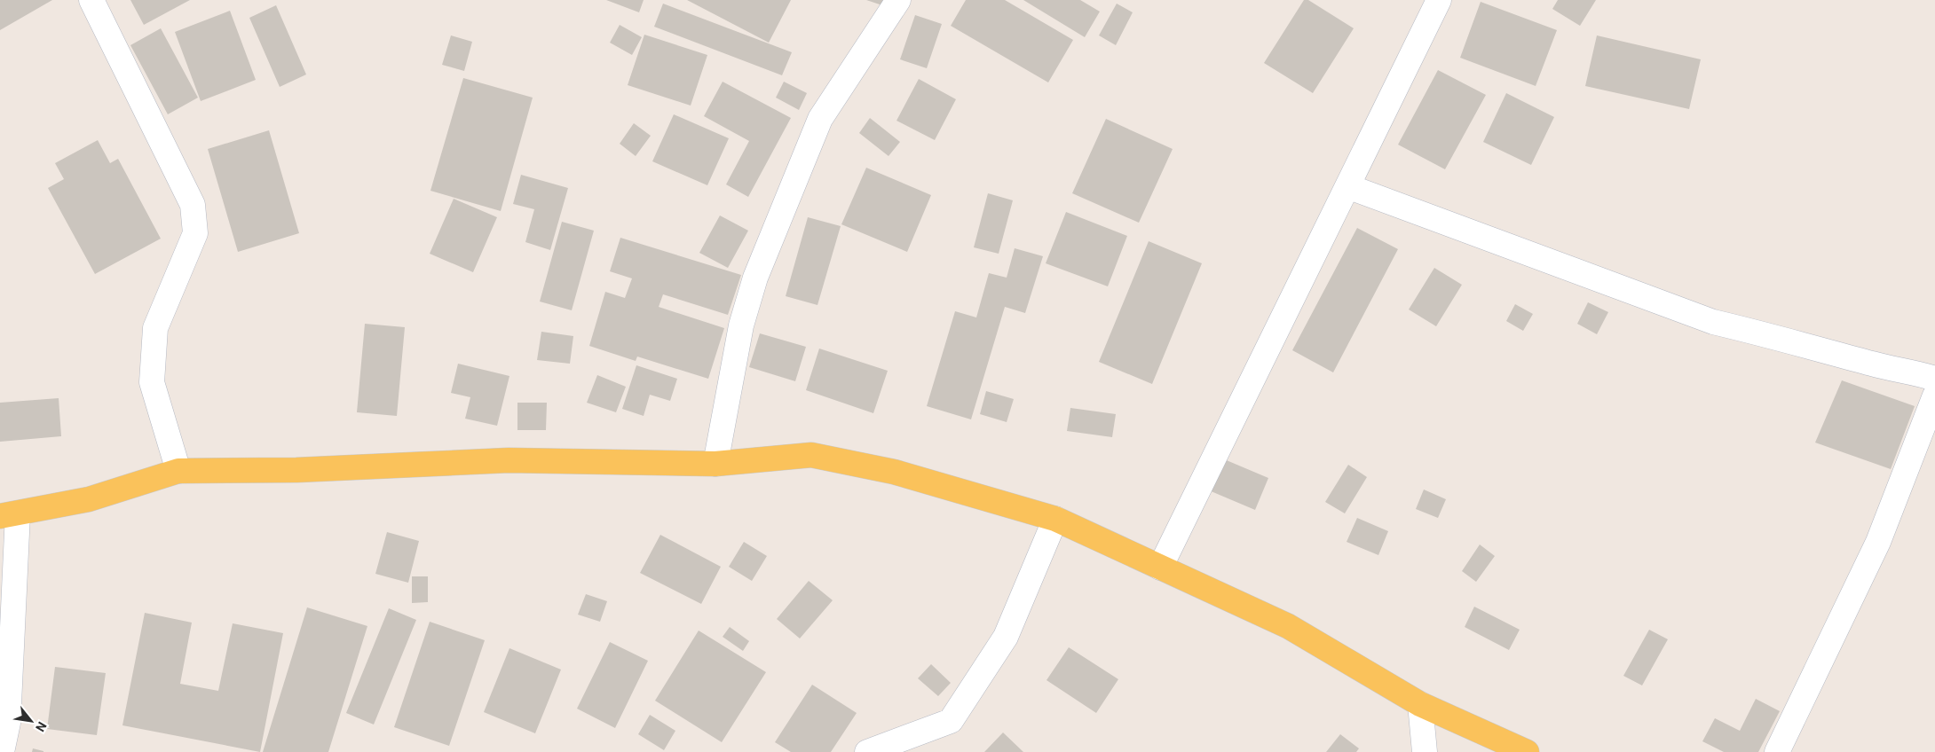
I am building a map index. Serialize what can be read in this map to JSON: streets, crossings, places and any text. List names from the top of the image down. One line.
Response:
{"north":"bottom right"}
